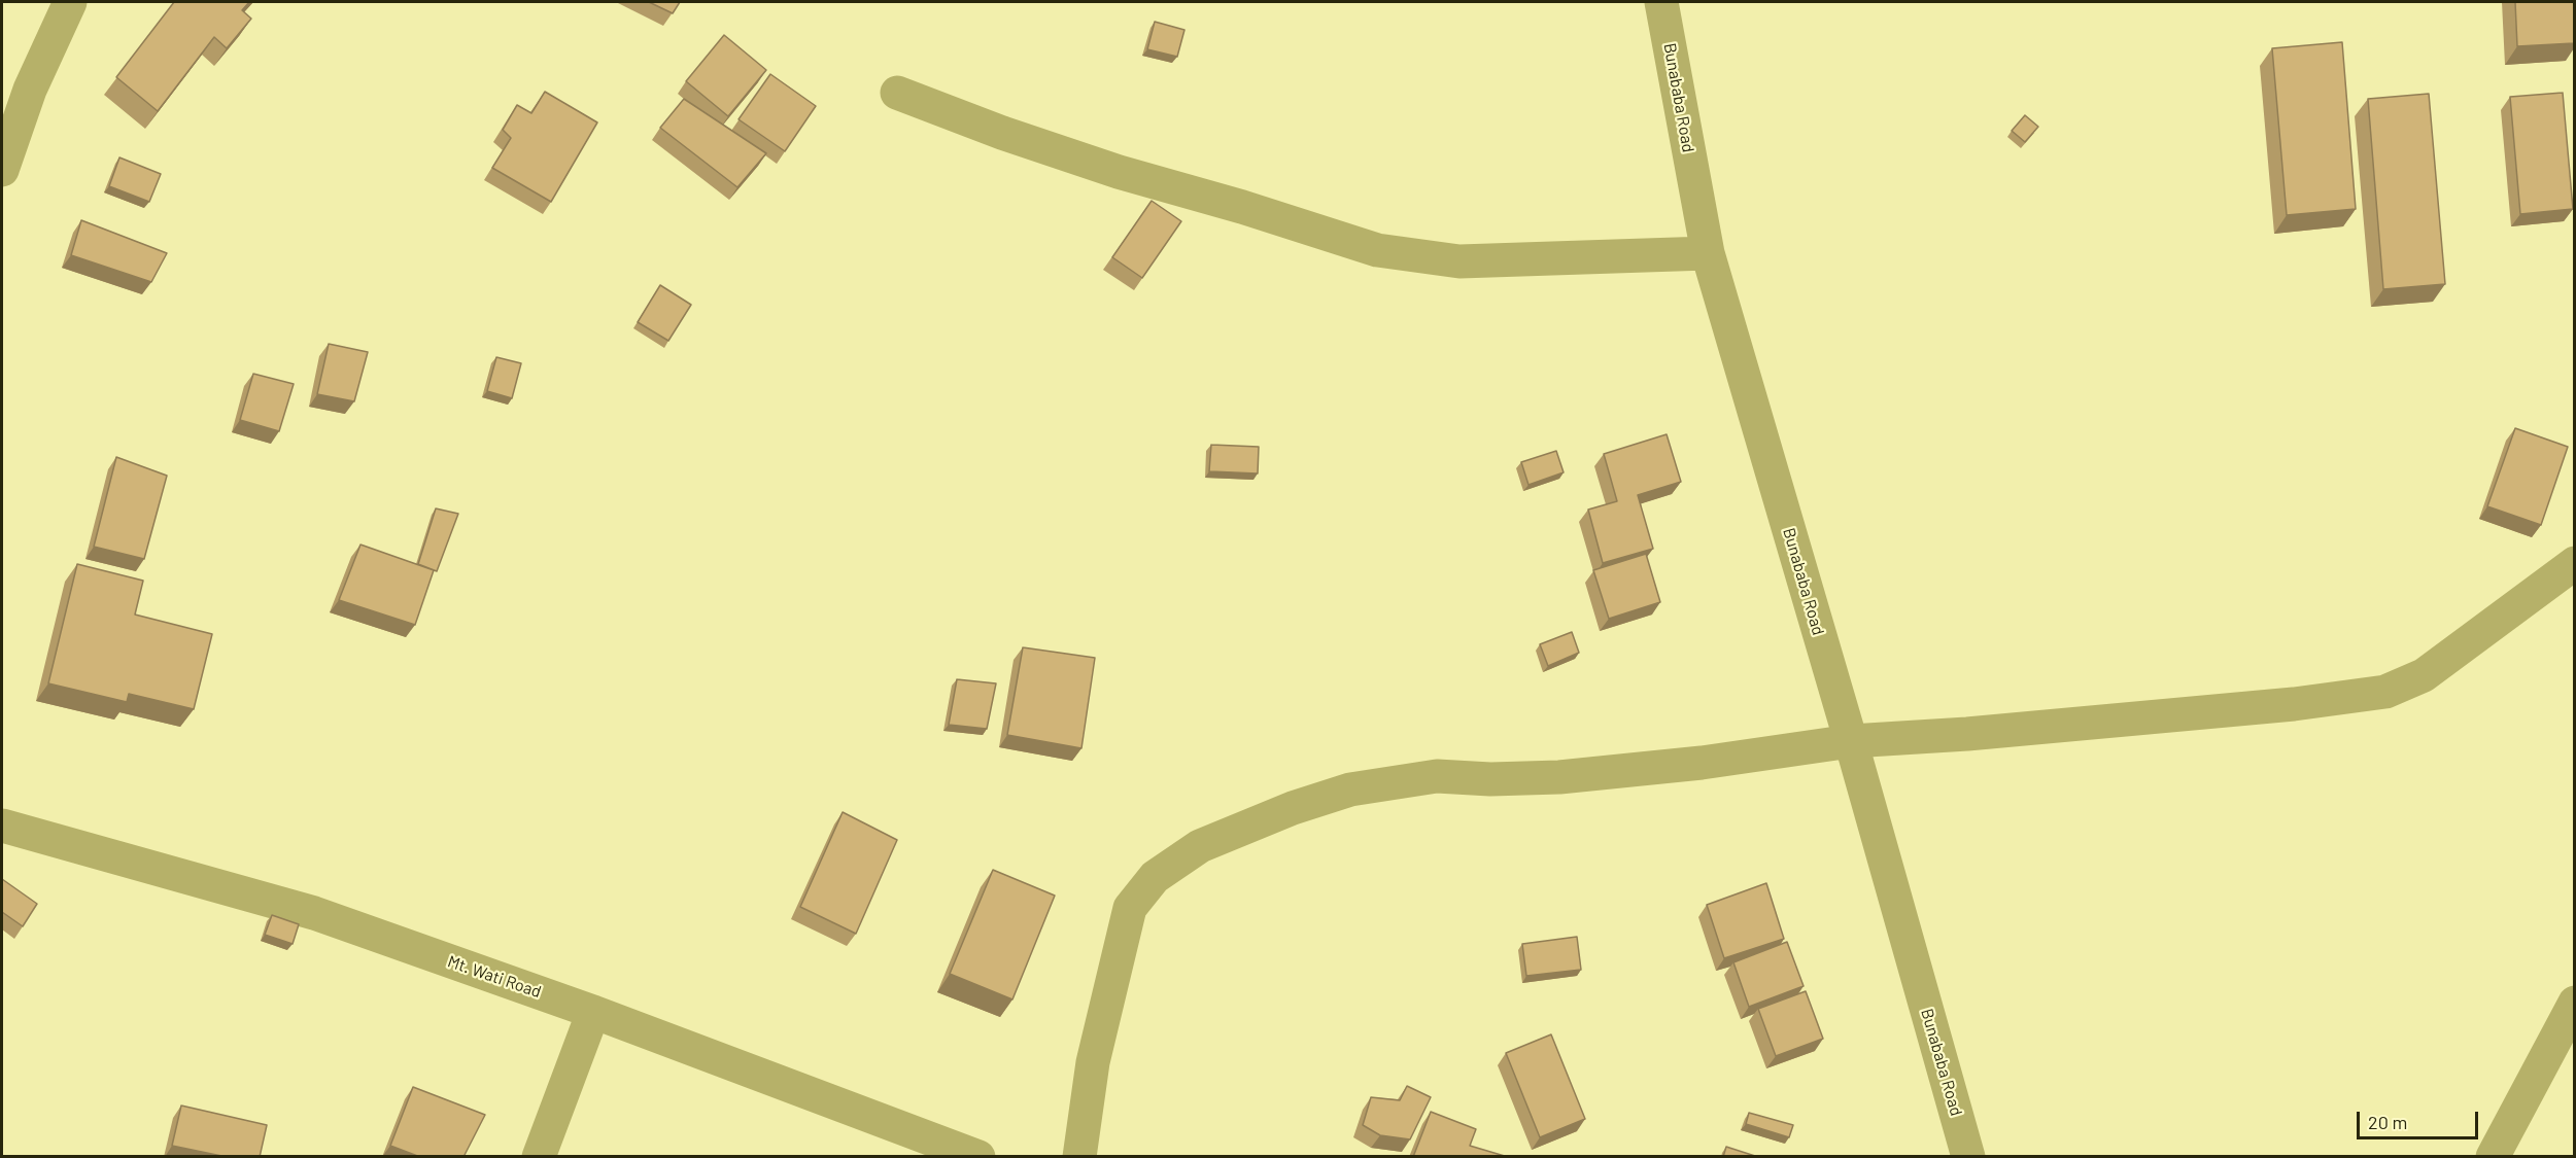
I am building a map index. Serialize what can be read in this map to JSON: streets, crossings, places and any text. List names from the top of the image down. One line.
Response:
{"streets":{"street":["Bunababa Road","Mt. Wati Road"]},"scale_bar":"20 m"}
